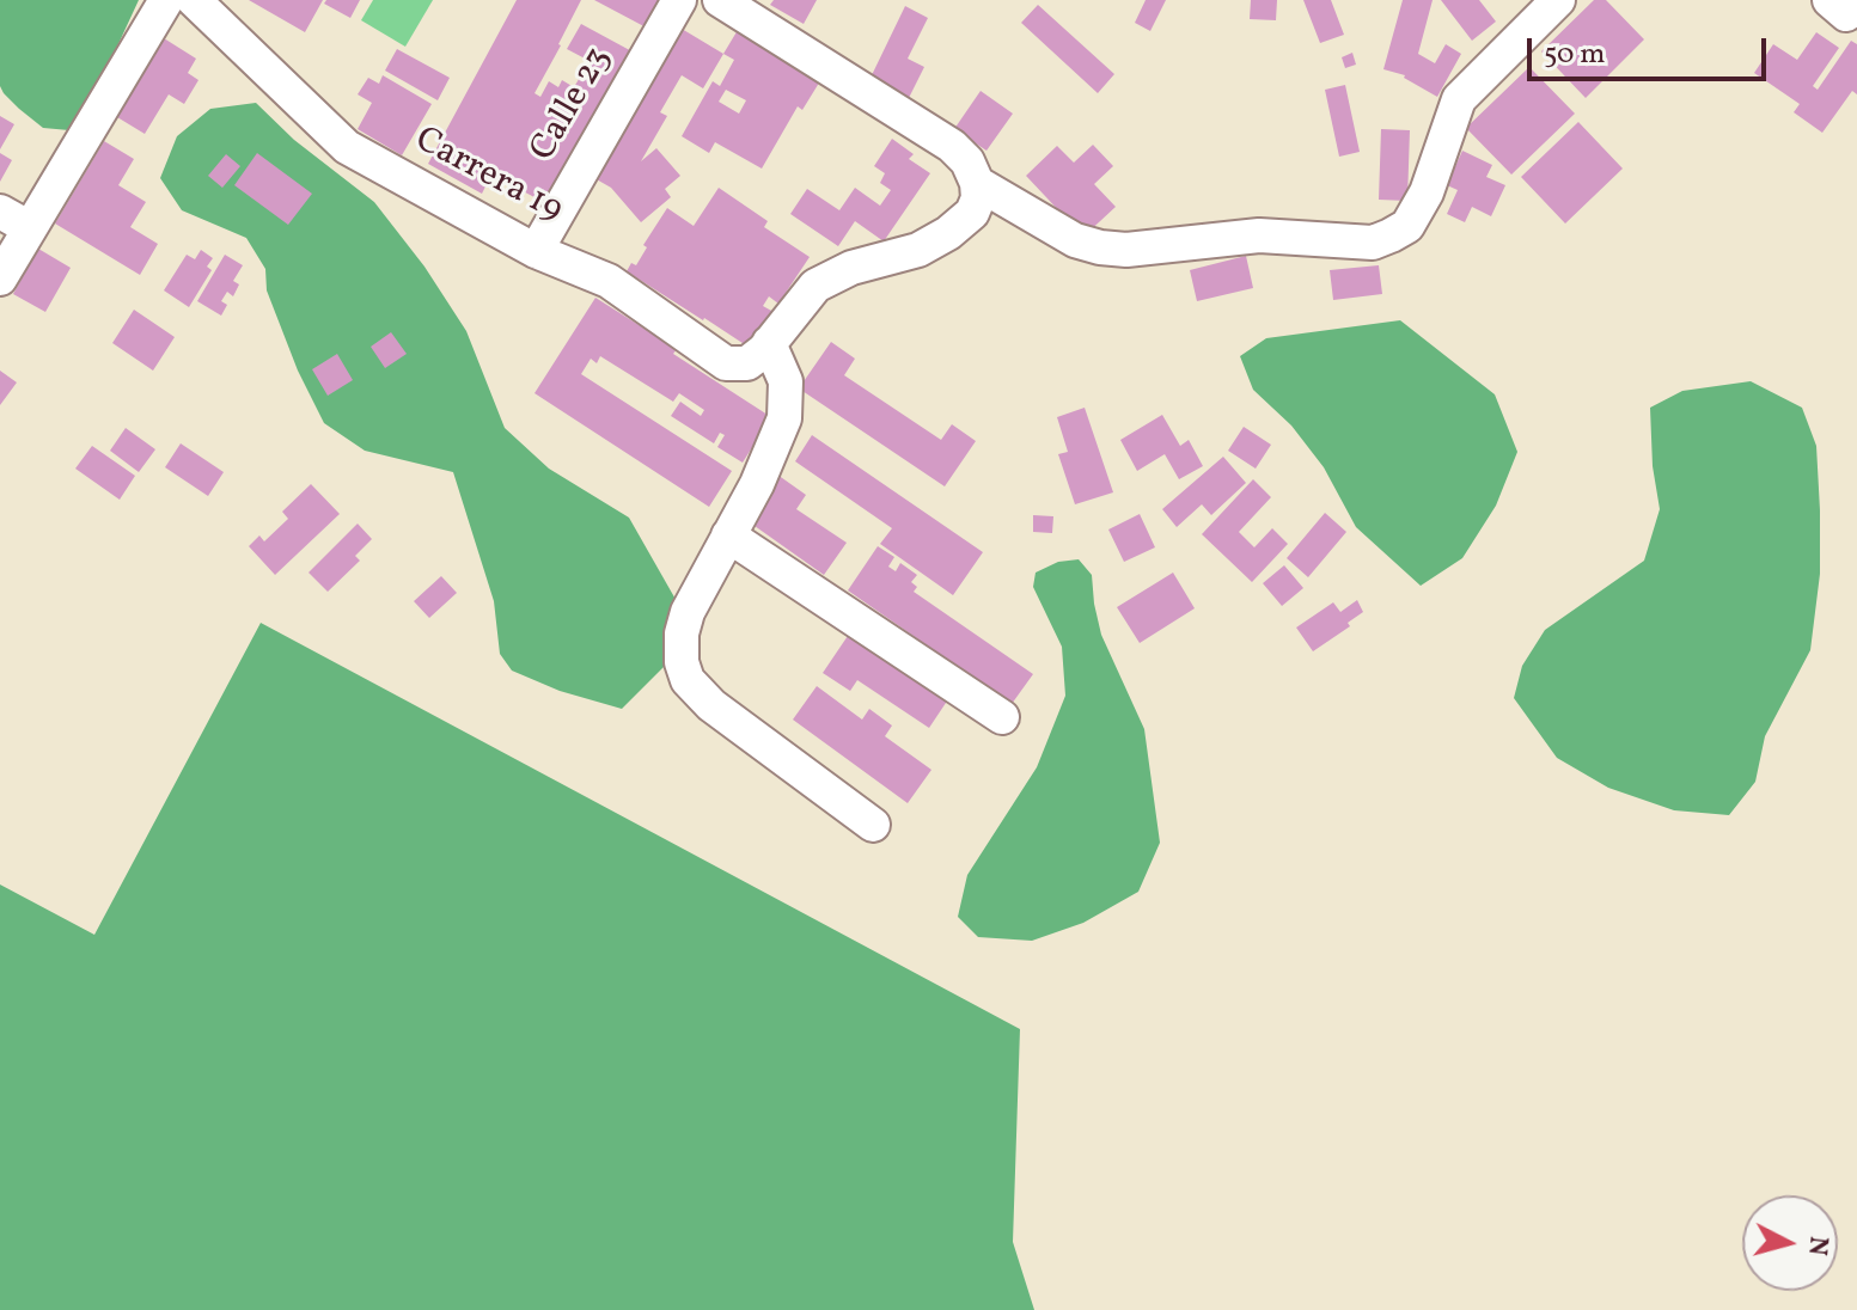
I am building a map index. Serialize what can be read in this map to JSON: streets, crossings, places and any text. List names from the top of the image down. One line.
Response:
{"streets":{"street":["Calle 23","Carrera 19"]},"crossings":[["Calle 23","Carrera 19"]],"scale_bar":"50 m","north":"right"}
